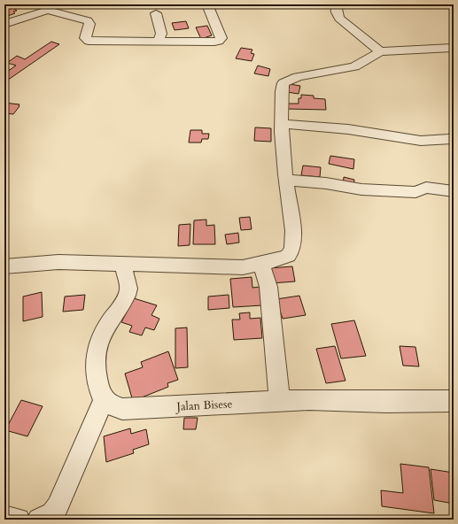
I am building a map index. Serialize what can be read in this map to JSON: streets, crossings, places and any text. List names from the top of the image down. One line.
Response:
{"streets":{"street":["Jalan Bisese"]}}
